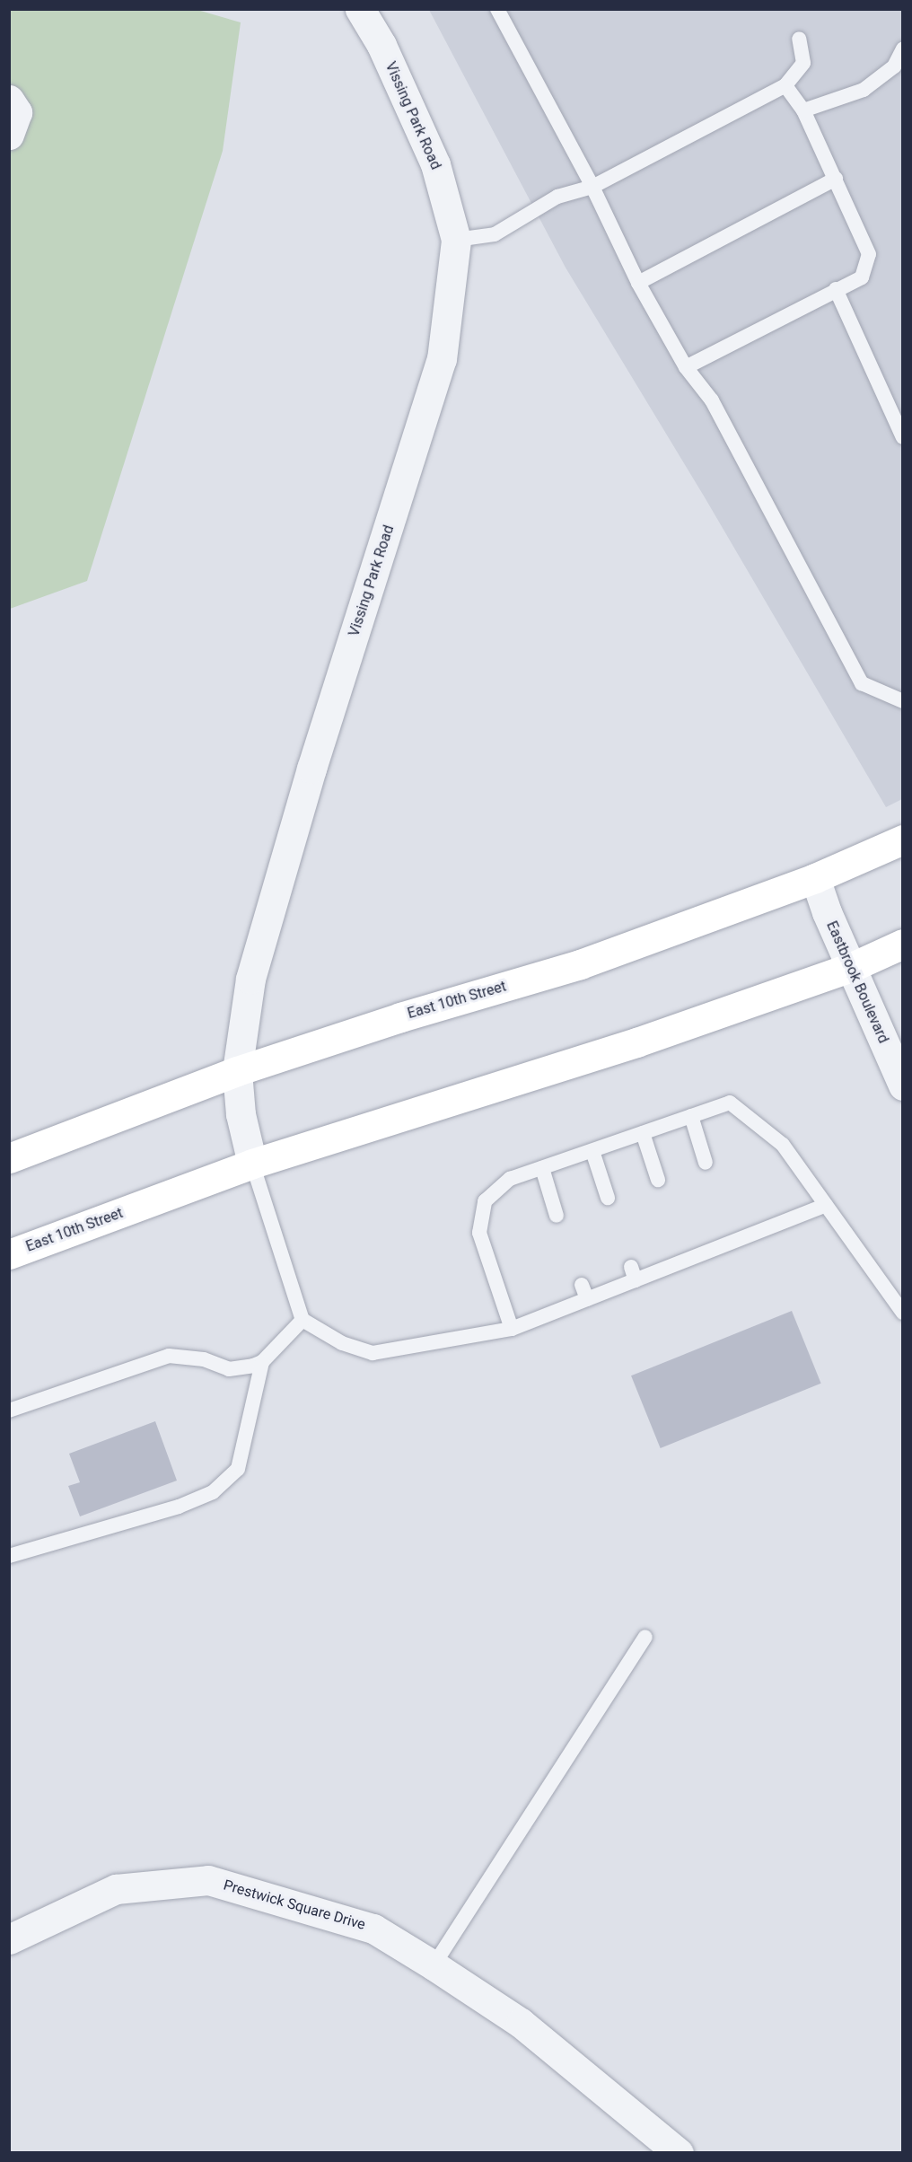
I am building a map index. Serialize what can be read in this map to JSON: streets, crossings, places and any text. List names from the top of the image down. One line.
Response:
{"streets":{"main road":["East 10th Street"],"street":["Vissing Park Road","Eastbrook Boulevard","Prestwick Square Drive"]},"crossings":[["Vissing Park Road","East 10th Street"],["Eastbrook Boulevard","East 10th Street"]]}
